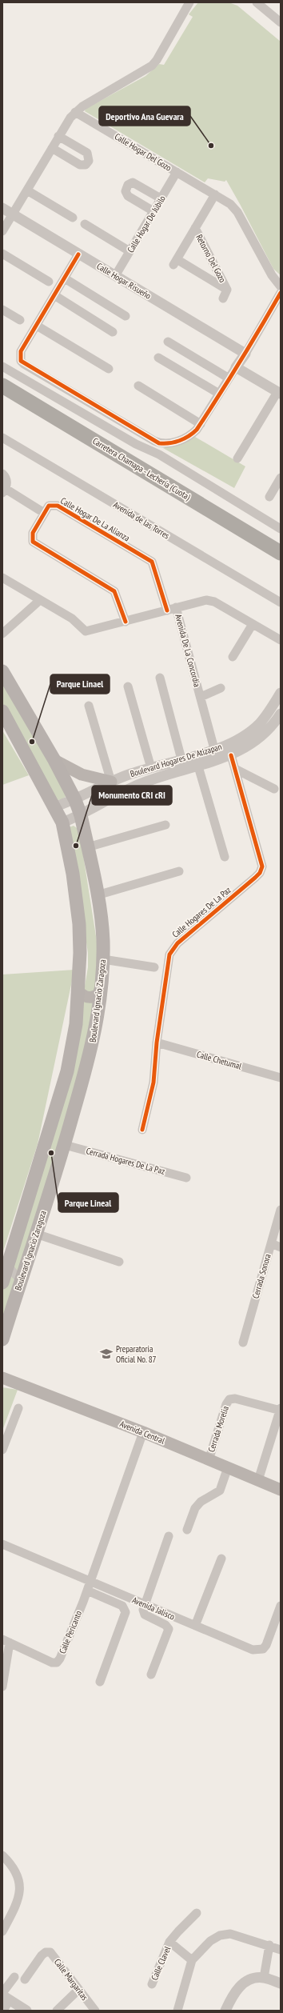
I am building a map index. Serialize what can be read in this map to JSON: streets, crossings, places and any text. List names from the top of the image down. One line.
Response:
{"streets":{"highway":["Carretera Chamapa - Lechería (Cuota)"],"main road":["Boulevard Ignacio Zaragoza","Avenida Central"],"street":["Calle Hogar Del Gozo","Calle Hogar De Júbilo","Retorno Del Gozo","Calle Hogar Risueño","Calle Hogar De La Alianza","Avenida de las Torres","Avenida De La Concordia","Boulevard Hogares De Atizapan","Calle Hogares De La Paz","Calle Chetumal","Cerrada Hogares De La Paz","Cerrada Sonora","Cerrada Morelia","Avenida Jalisco","Calle Pericanto","Calle Clavel","Calle Margaritas"]},"crossings":[["Calle Hogar Del Gozo","Calle Hogar De Júbilo"],["Calle Hogar Del Gozo","Retorno Del Gozo"],["Calle Hogar De Júbilo","Calle Hogar Risueño"],["Avenida De La Concordia","Boulevard Hogares De Atizapan"],["Boulevard Hogares De Atizapan","Calle Hogares De La Paz"],["Boulevard Hogares De Atizapan","Boulevard Ignacio Zaragoza"],["Calle Hogares De La Paz","Calle Chetumal"],["Boulevard Ignacio Zaragoza","Cerrada Hogares De La Paz"],["Cerrada Morelia","Avenida Central"],["Avenida Central","Calle Pericanto"],["Avenida Jalisco","Calle Pericanto"]],"places":{"other":["Deportivo Ana Guevara","Parque Linael","Monumento CRI cRI","Parque Lineal"],"school or university":["Preparatoria Oficial No. 87"]}}
